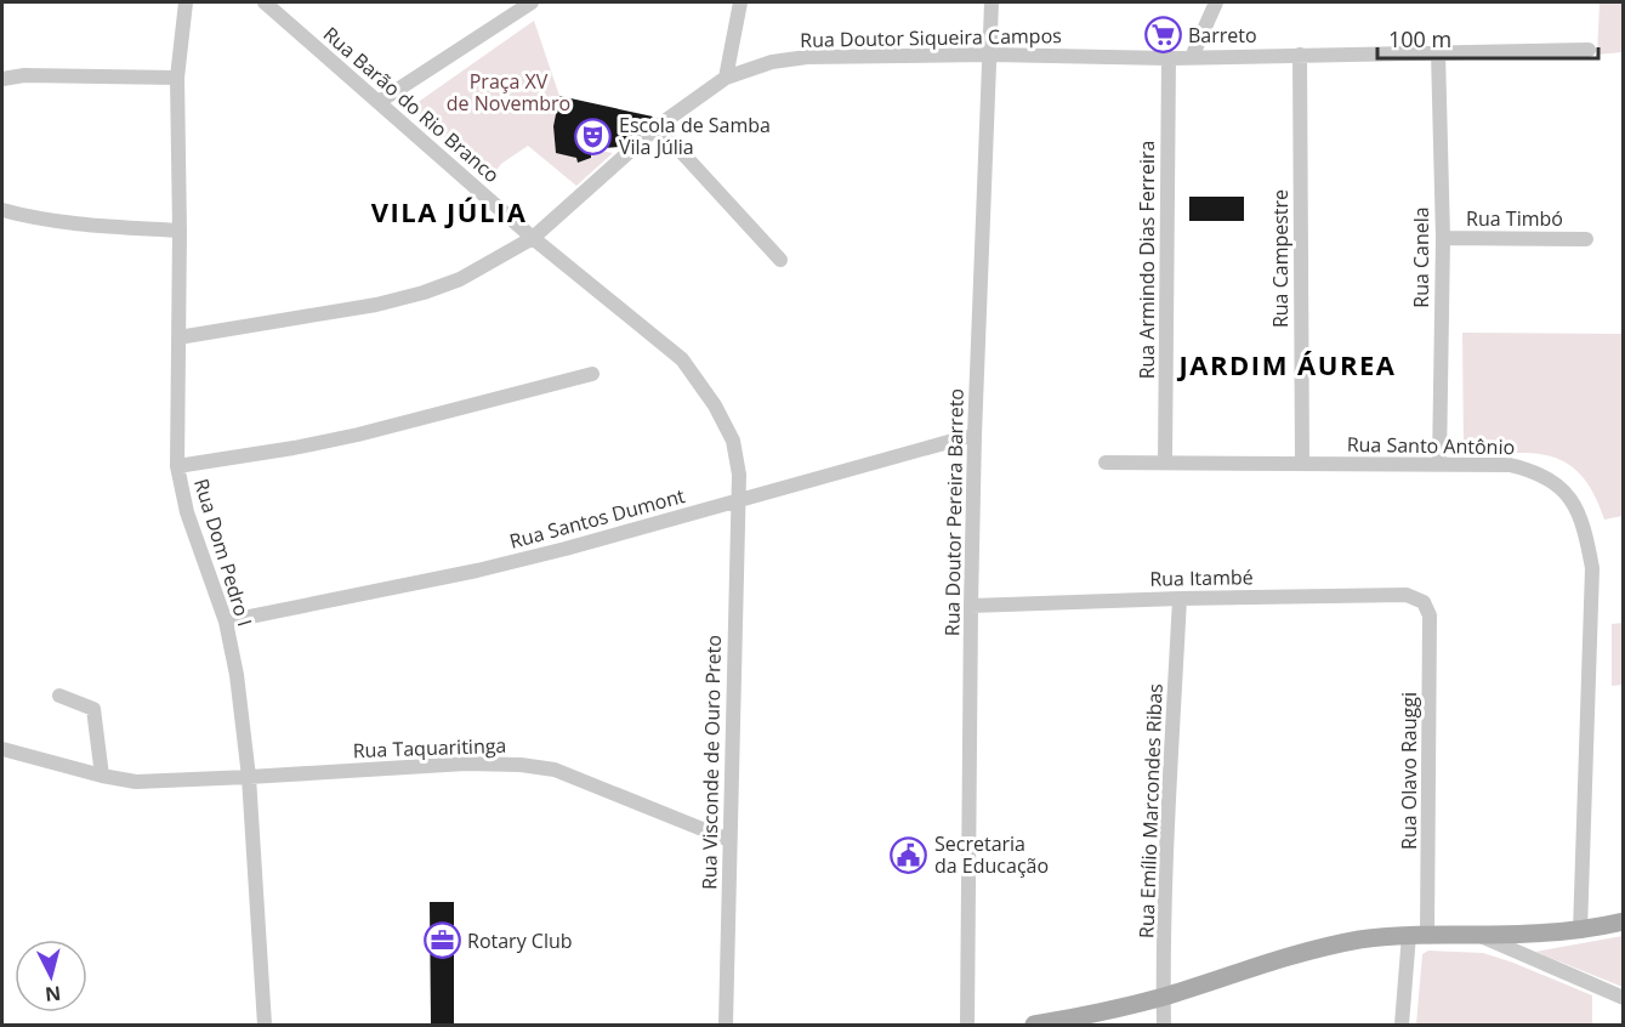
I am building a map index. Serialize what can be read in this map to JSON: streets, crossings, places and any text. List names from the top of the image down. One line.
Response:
{"streets":{"street":["Rua Doutor Siqueira Campos","Rua Barão do Rio Branco","Rua Timbó","Rua Canela","Rua Campestre","Rua Armindo Dias Ferreira","Rua Santo Antônio","Rua Doutor Pereira Barreto","Rua Santos Dumont","Rua Dom Pedro I","Rua Itambé","Rua Taquaritinga","Rua Visconde de Ouro Preto","Rua Olavo Rauggi","Rua Emílio Marcondes Ribas"]},"crossings":[["Rua Doutor Siqueira Campos","Rua Barão do Rio Branco"],["Rua Doutor Siqueira Campos","Rua Canela"],["Rua Doutor Siqueira Campos","Rua Campestre"],["Rua Doutor Siqueira Campos","Rua Armindo Dias Ferreira"],["Rua Doutor Siqueira Campos","Rua Doutor Pereira Barreto"],["Rua Doutor Siqueira Campos","Rua Dom Pedro I"],["Rua Barão do Rio Branco","Rua Santos Dumont"],["Rua Barão do Rio Branco","Rua Visconde de Ouro Preto"],["Rua Timbó","Rua Canela"],["Rua Canela","Rua Santo Antônio"],["Rua Campestre","Rua Santo Antônio"],["Rua Armindo Dias Ferreira","Rua Santo Antônio"],["Rua Doutor Pereira Barreto","Rua Santos Dumont"],["Rua Doutor Pereira Barreto","Rua Itambé"],["Rua Santos Dumont","Rua Dom Pedro I"],["Rua Santos Dumont","Rua Visconde de Ouro Preto"],["Rua Dom Pedro I","Rua Taquaritinga"],["Rua Itambé","Rua Olavo Rauggi"],["Rua Itambé","Rua Emílio Marcondes Ribas"],["Rua Taquaritinga","Rua Visconde de Ouro Preto"]],"districts":["VILA JÚLIA","JARDIM ÁUREA"],"parks":["Praça XV de Novembro"],"places":{"supermarket":["Barreto"],"theatre":["Escola de Samba Vila Júlia"],"public building":["Secretaria da Educação"],"office":["Rotary Club"]},"scale_bar":"100 m","north":"bottom"}
